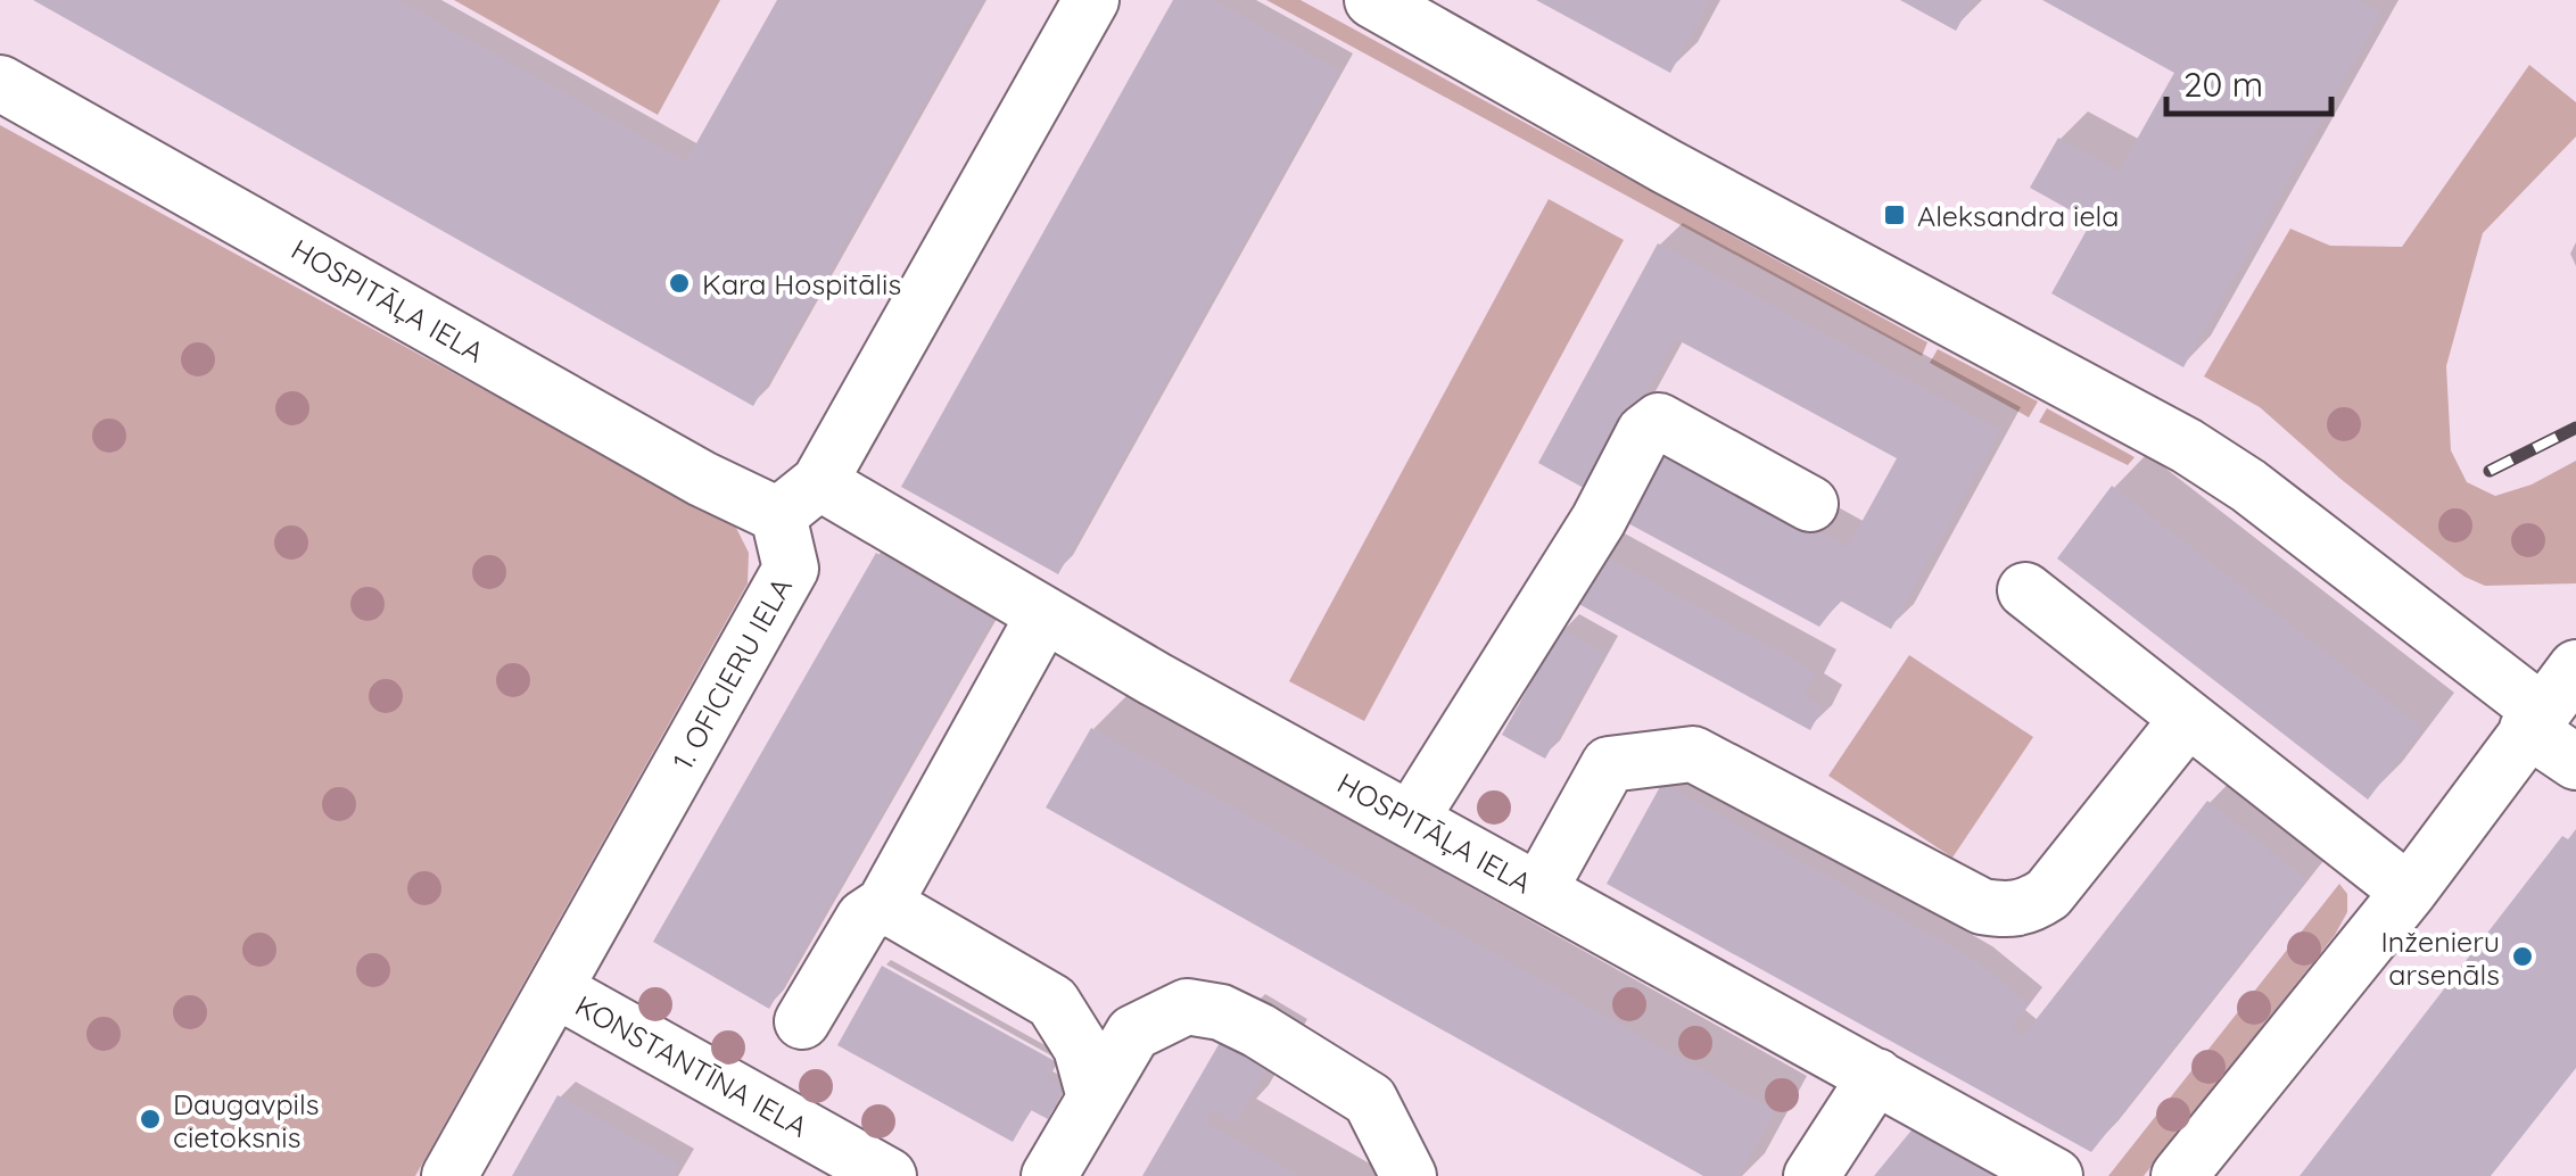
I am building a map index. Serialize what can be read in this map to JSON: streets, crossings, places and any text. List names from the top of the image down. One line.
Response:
{"streets":{"street":["HOSPITĀĻA IELA","1. OFICIERU IELA","KONSTANTĪNA IELA"]},"crossings":[["HOSPITĀĻA IELA","1. OFICIERU IELA"],["1. OFICIERU IELA","KONSTANTĪNA IELA"]],"places":{"transit":["Aleksandra iela"],"other":["Kara Hospitālis","Inženieru arsenāls","Daugavpils cietoksnis"]},"scale_bar":"20 m"}
